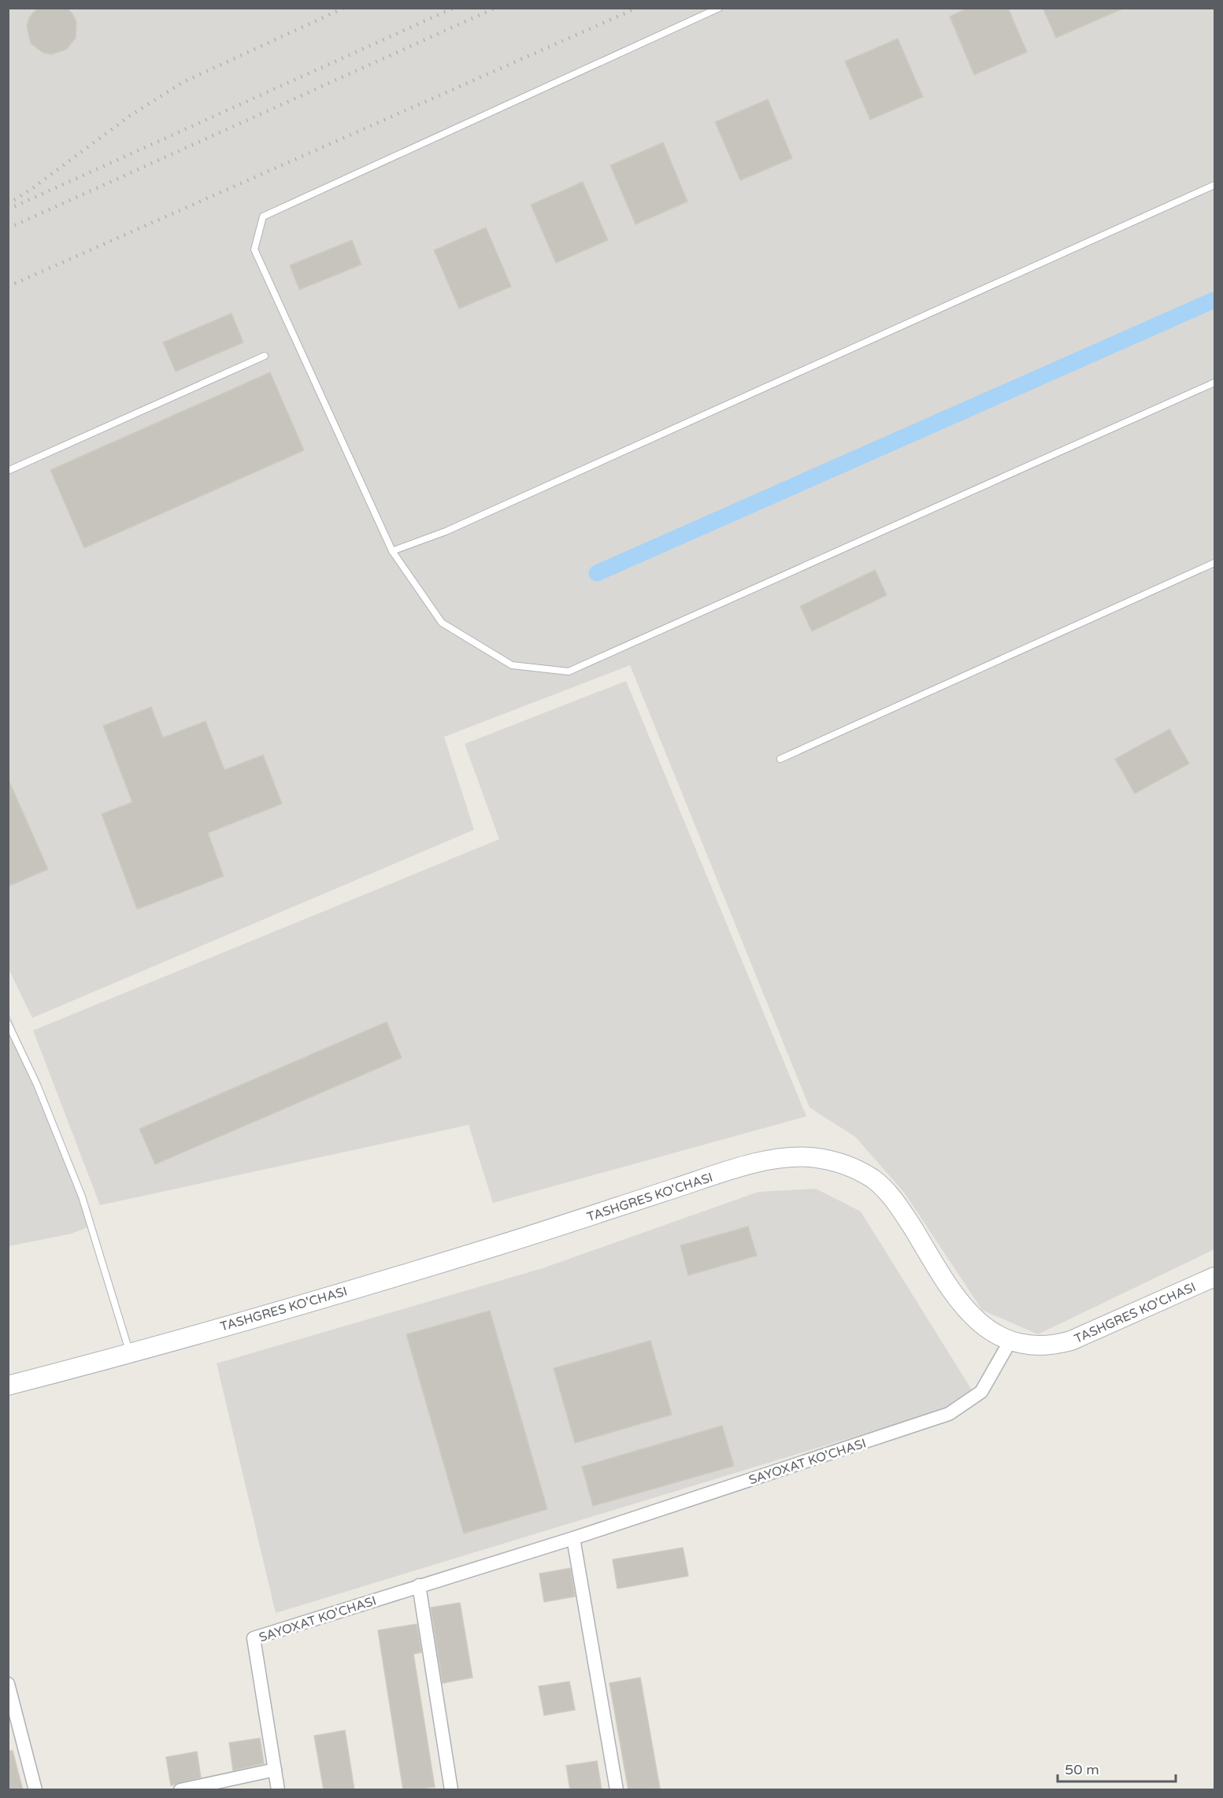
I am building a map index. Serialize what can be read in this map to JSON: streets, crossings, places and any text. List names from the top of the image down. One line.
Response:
{"streets":{"main road":["TASHGRES KO'CHASI"],"street":["SAYOXAT KO'CHASI"]},"crossings":[["TASHGRES KO'CHASI","SAYOXAT KO'CHASI"]],"scale_bar":"50 m"}
